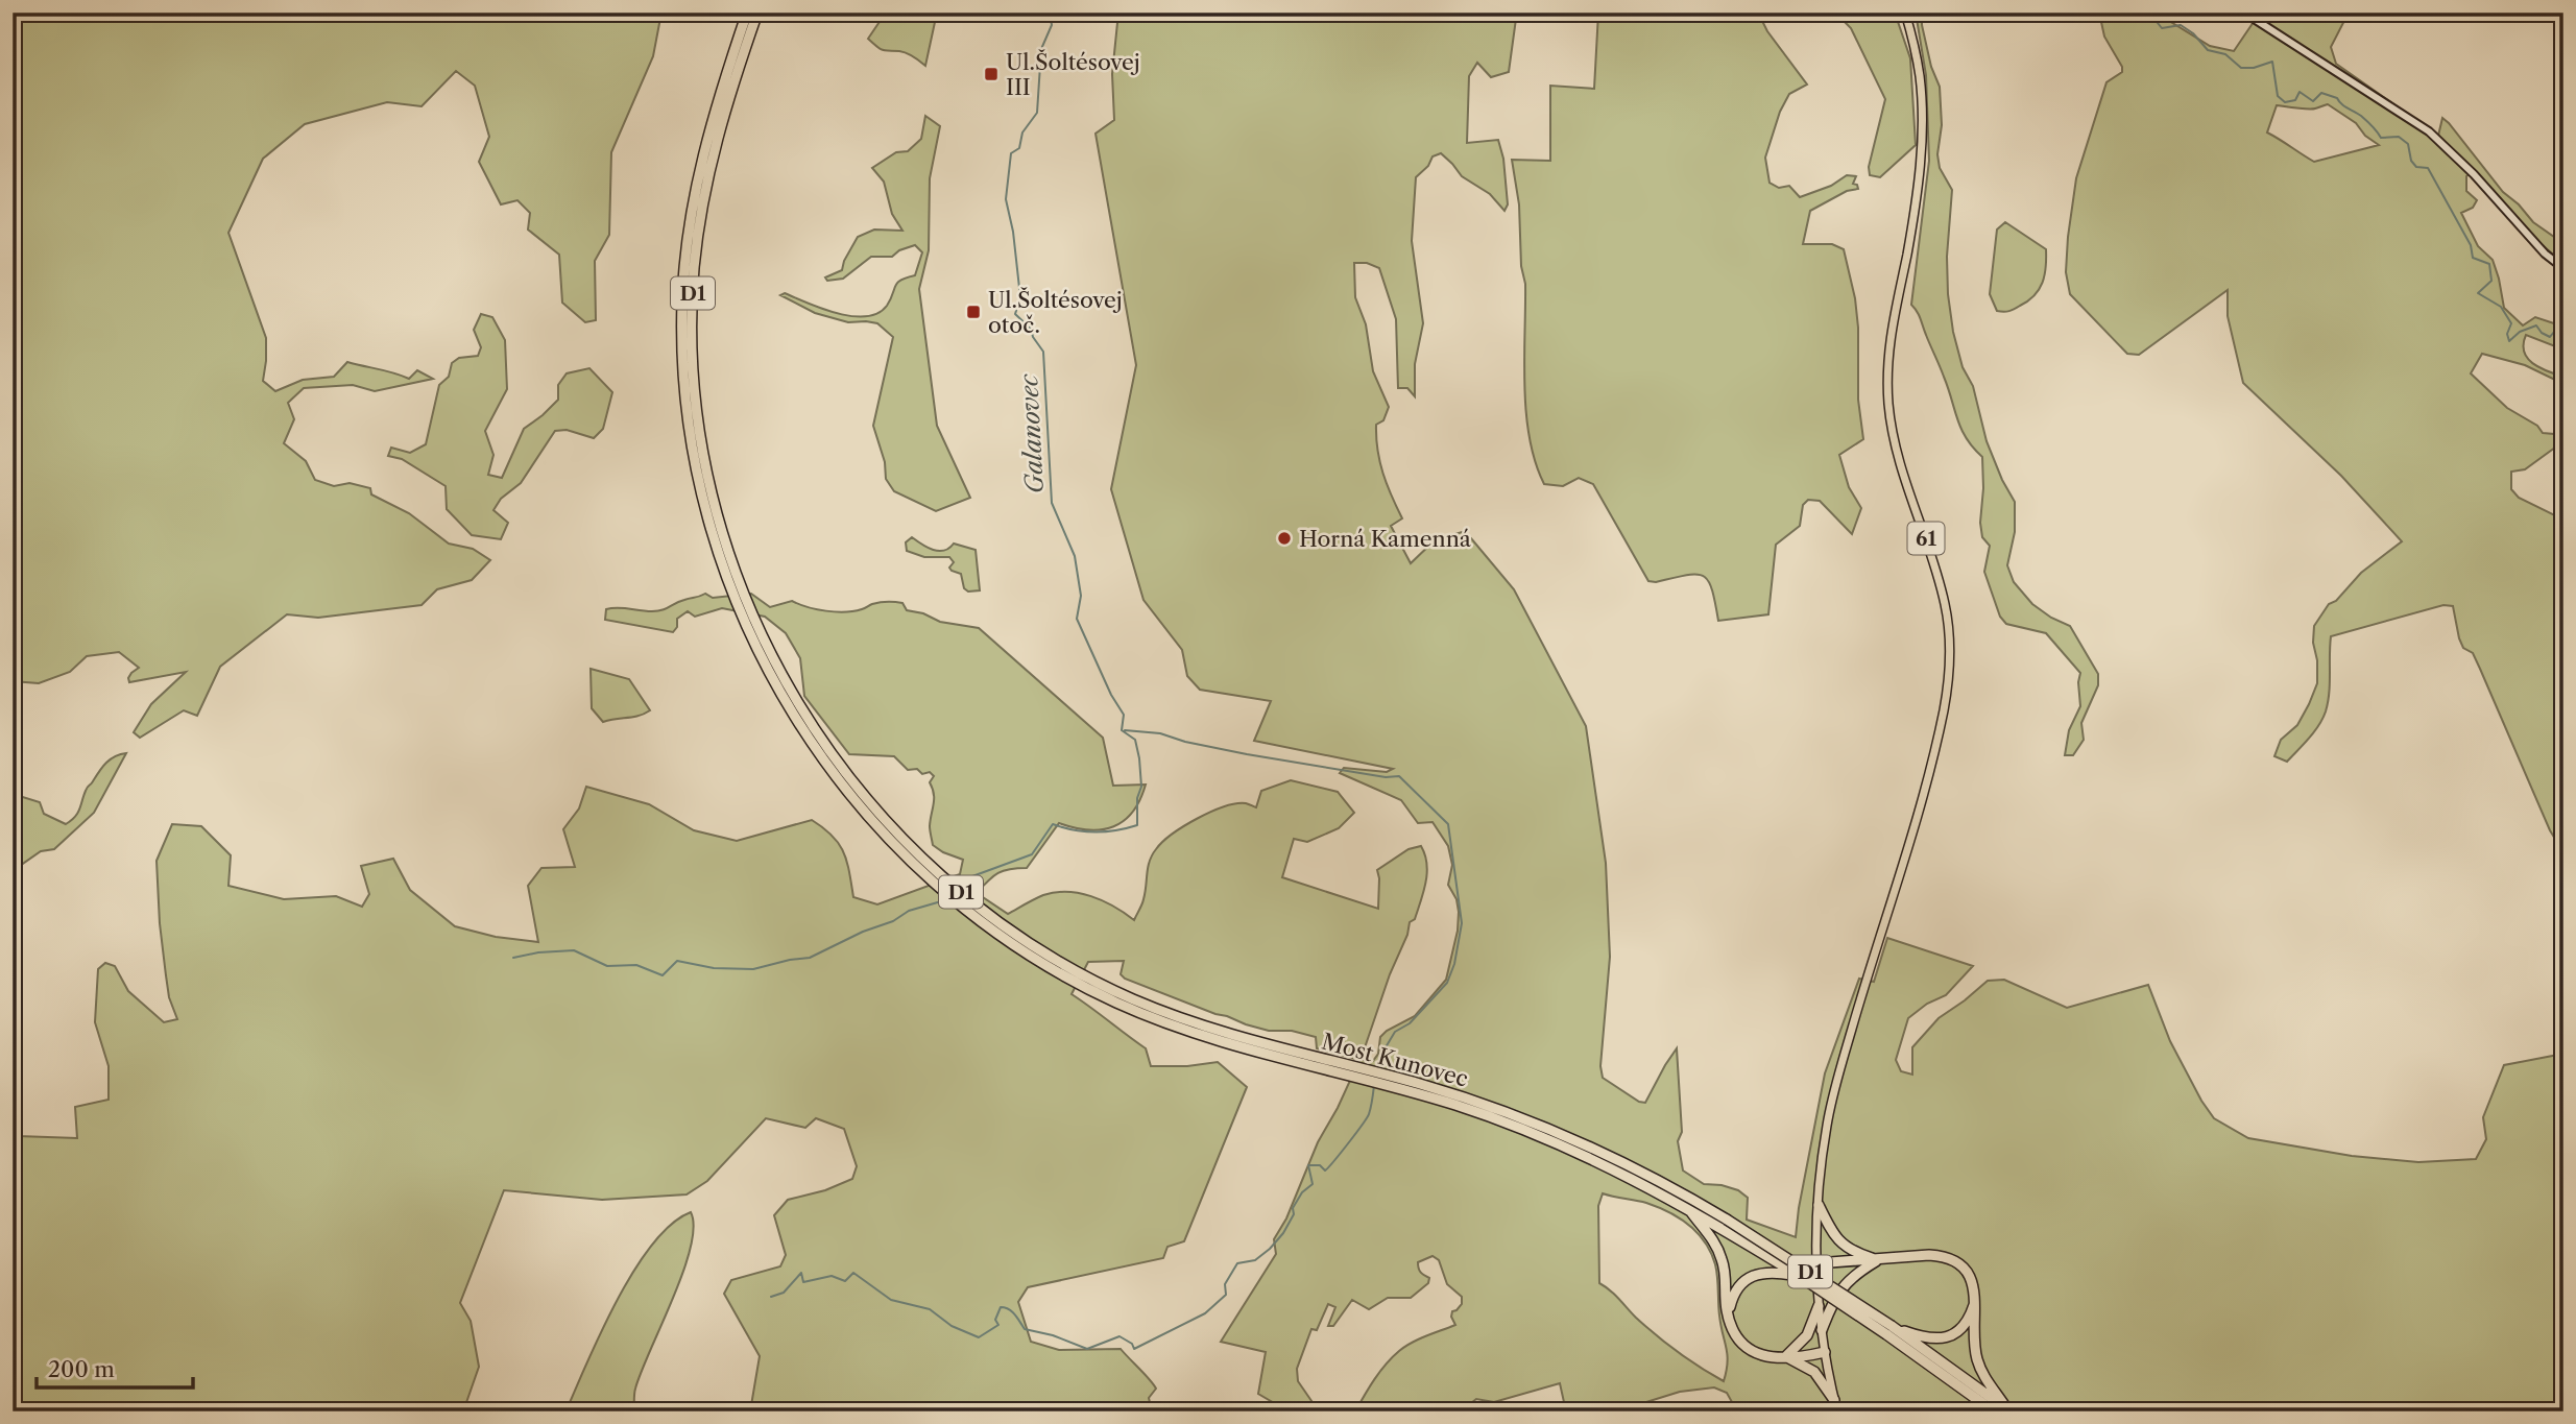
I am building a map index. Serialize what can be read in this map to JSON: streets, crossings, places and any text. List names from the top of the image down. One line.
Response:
{"streets":{"highway":["D1","Most Kunovec"],"main road":["61"]},"crossings":[["D1","Most Kunovec"]],"water":["Galanovec"],"places":{"transit":["Ul.Šoltésovej III","Ul.Šoltésovej otoč."],"other":["Horná Kamenná"]},"scale_bar":"200 m"}
